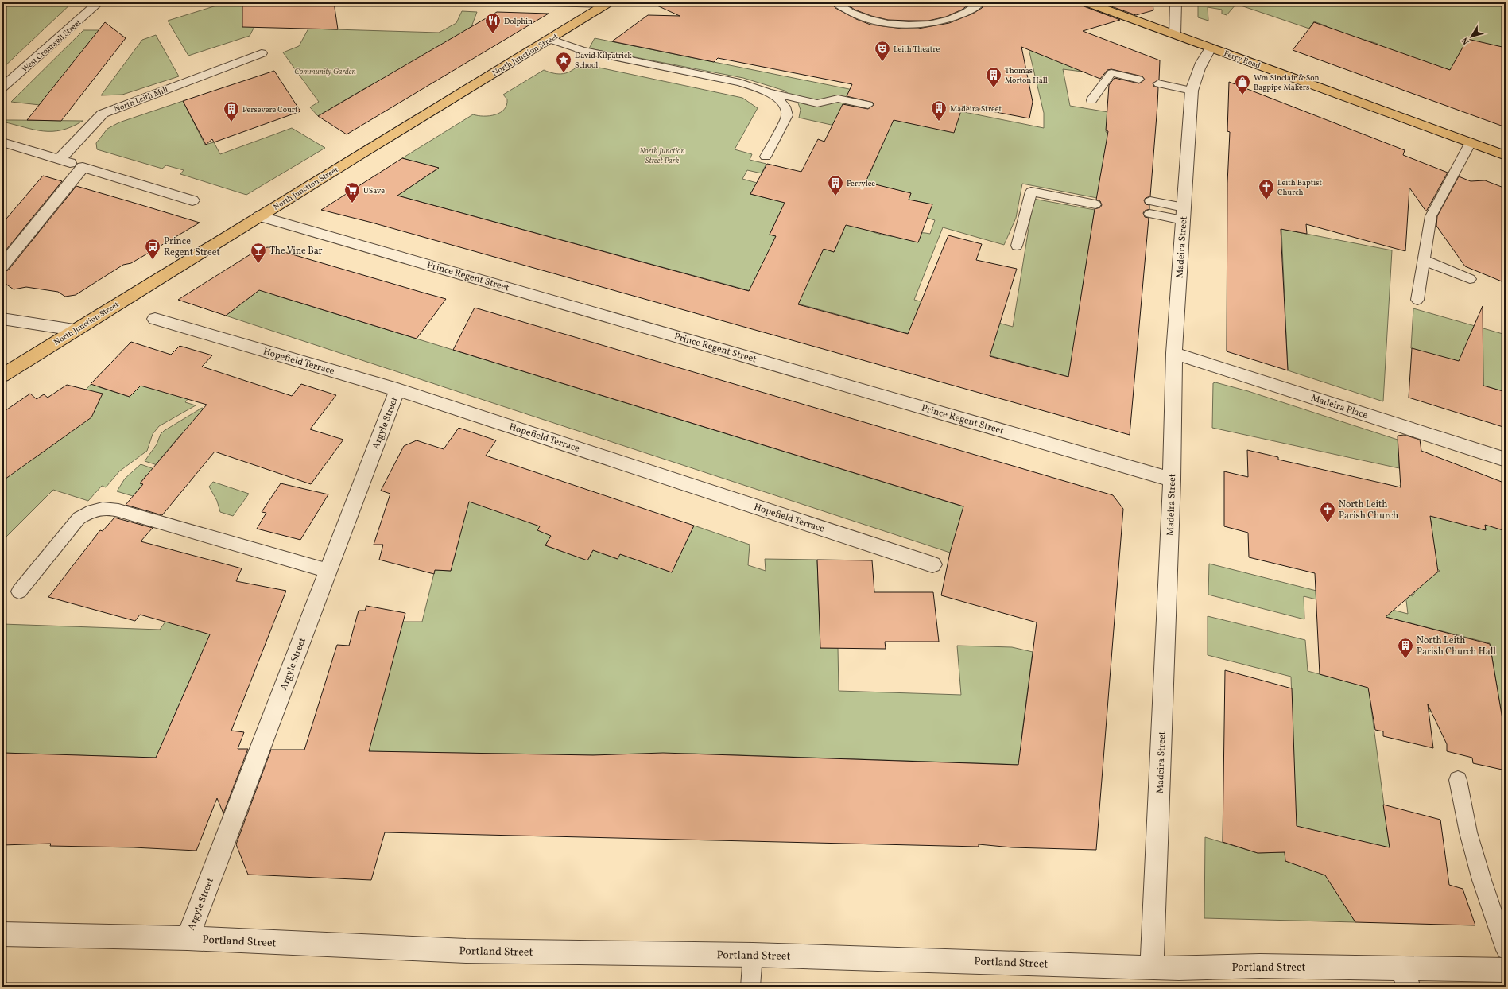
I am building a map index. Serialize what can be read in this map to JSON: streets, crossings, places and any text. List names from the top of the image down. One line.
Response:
{"streets":{"main road":["North Junction Street","Ferry Road"],"street":["West Cromwell Street","North Leith Mill","Madeira Street","Prince Regent Street","Hopefield Terrace","Madeira Place","Argyle Street","Portland Street"]},"crossings":[["North Junction Street","Prince Regent Street"],["Ferry Road","Madeira Street"],["Madeira Street","Prince Regent Street"],["Madeira Street","Madeira Place"],["Madeira Street","Portland Street"],["Hopefield Terrace","Argyle Street"],["Argyle Street","Portland Street"]],"parks":["Community Garden","North Junction Street Park"],"places":{"restaurant":["Dolphin"],"theatre":["Leith Theatre"],"place":["David Kilpatrick School"],"building":["Thomas Morton Hall","Madeira Street","Persevere Court","Ferrylee","North Leith Parish Church Hall"],"shop":["Wm Sinclair & Son Bagpipe Makers"],"church":["Leith Baptist Church","North Leith Parish Church"],"supermarket":["USave"],"bus stop":["Prince Regent Street"],"bar":["The Vine Bar"]},"north":"bottom left"}
